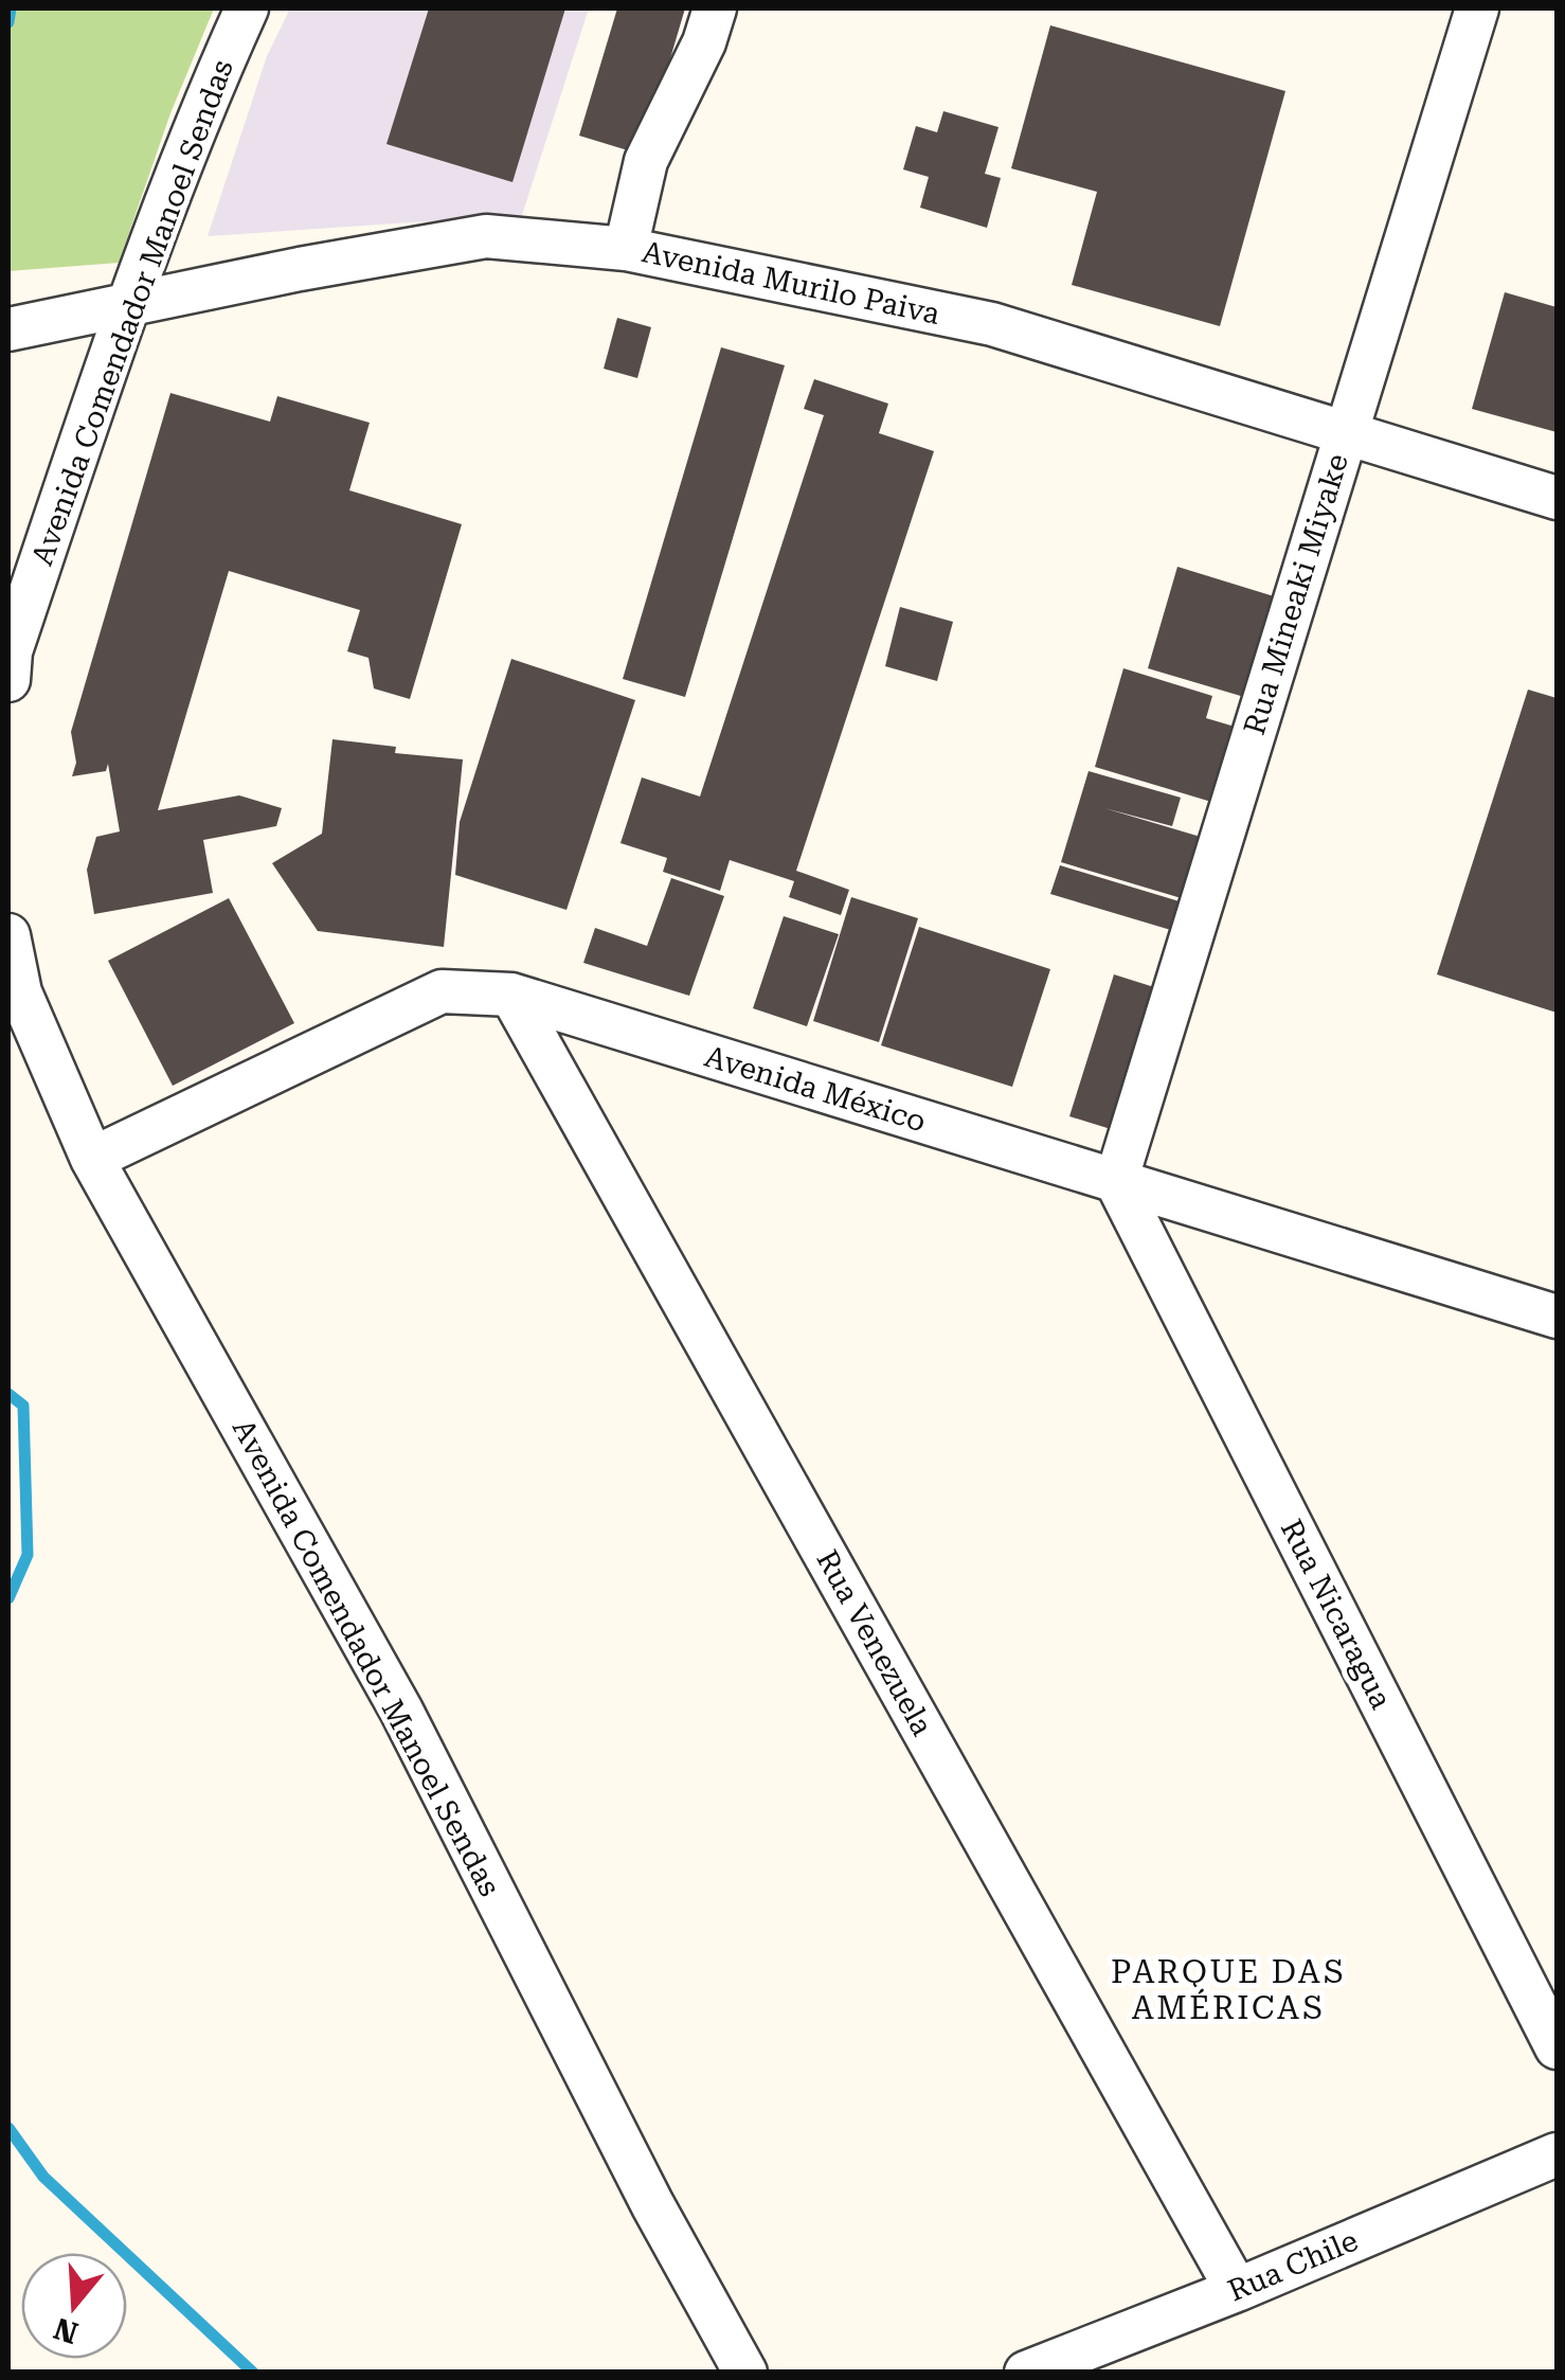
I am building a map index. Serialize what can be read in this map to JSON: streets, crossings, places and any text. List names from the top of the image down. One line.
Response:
{"streets":{"street":["Avenida Murilo Paiva","Avenida Comendador Manoel Sendas","Rua Mineaki Miyake","Avenida México","Rua Nicaragua","Rua Venezuela","Rua Chile"]},"crossings":[["Avenida Murilo Paiva","Avenida Comendador Manoel Sendas"],["Avenida Murilo Paiva","Rua Mineaki Miyake"],["Avenida Comendador Manoel Sendas","Avenida México"],["Rua Mineaki Miyake","Avenida México"],["Rua Mineaki Miyake","Rua Nicaragua"],["Avenida México","Rua Nicaragua"],["Avenida México","Rua Venezuela"],["Rua Venezuela","Rua Chile"]],"districts":["PARQUE DAS AMÉRICAS"],"north":"bottom"}
